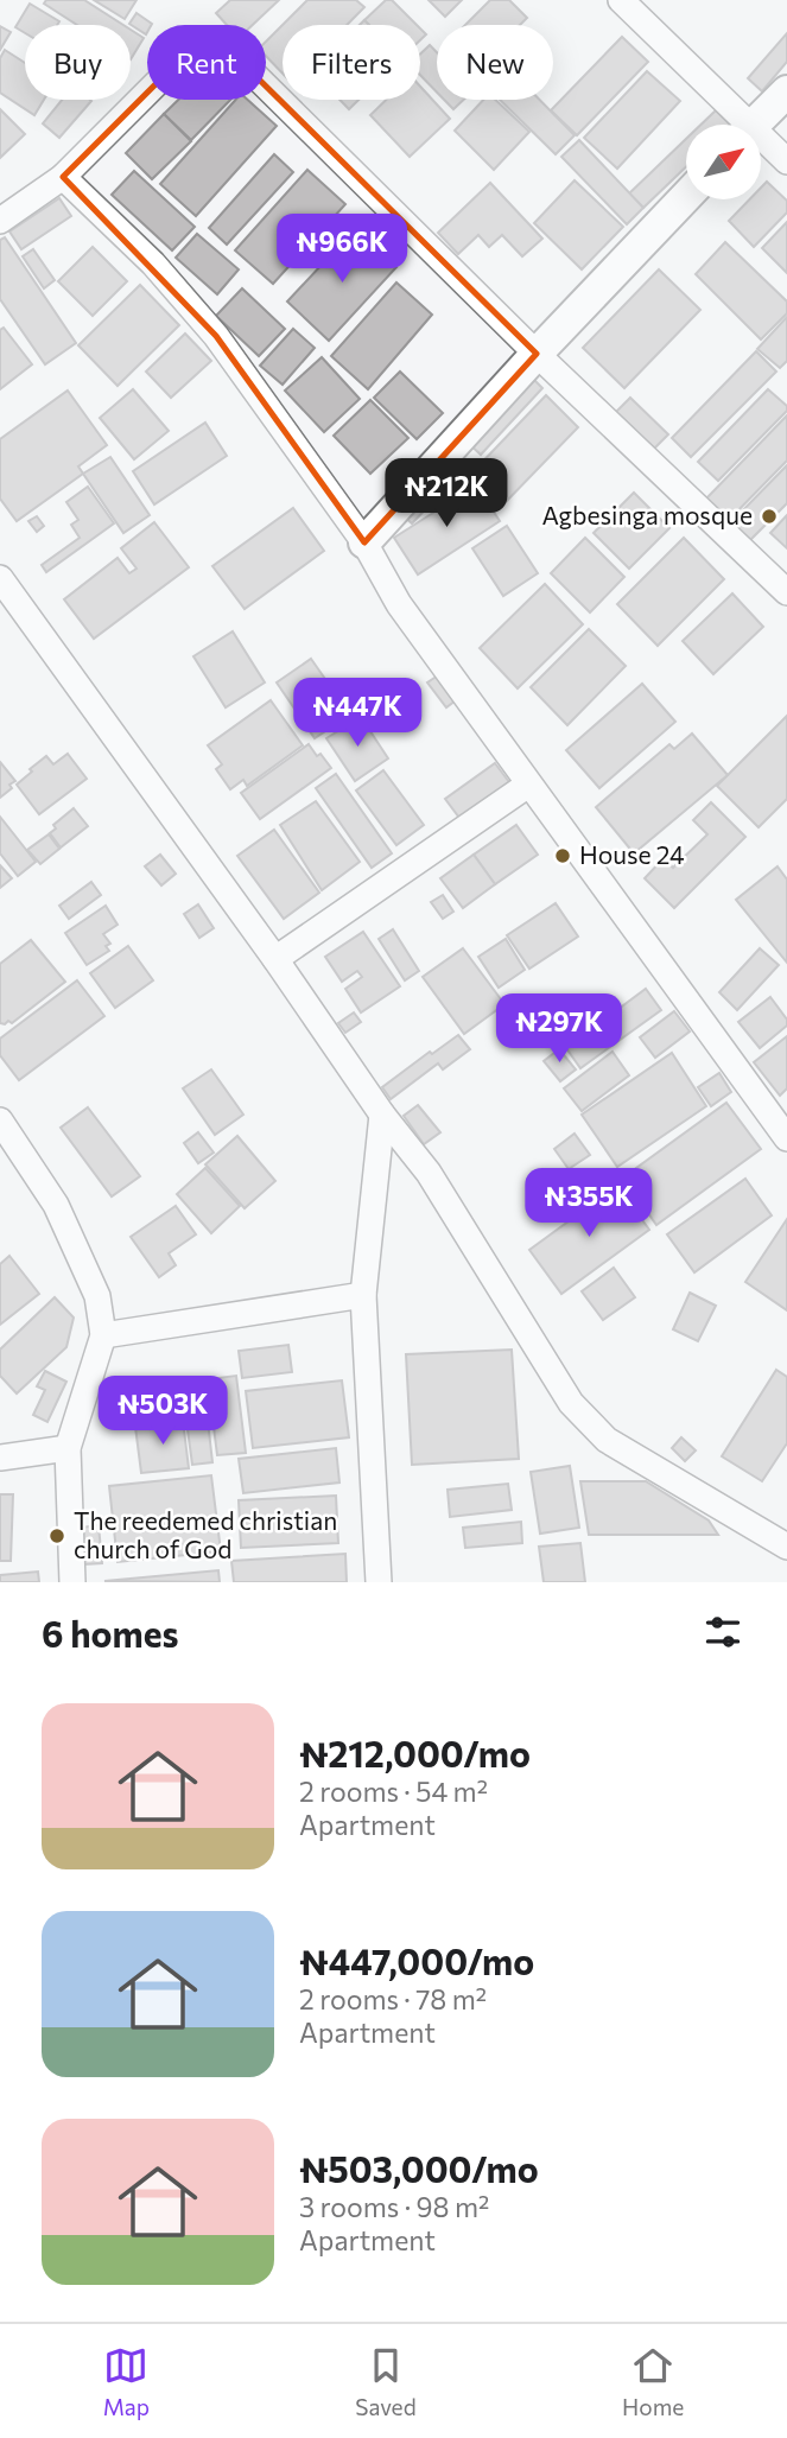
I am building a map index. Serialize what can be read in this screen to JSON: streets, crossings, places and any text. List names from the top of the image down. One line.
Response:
{"places":["Agbesinga mosque","House 24","The reedemed christian church of God"],"north":"top right","page":{"chip":["Buy","Rent","Filters","New"],"price":["₦966K","₦212K","₦447K","₦297K","₦355K","₦503K"],"heading":"6 homes","list":[{"name":"₦212,000/mo","note":"2 rooms · 54 m² · Apartment"},{"name":"₦447,000/mo","note":"2 rooms · 78 m² · Apartment"},{"name":"₦503,000/mo","note":"3 rooms · 98 m² · Apartment"}],"tabs":["Map","Saved","Home"]}}
